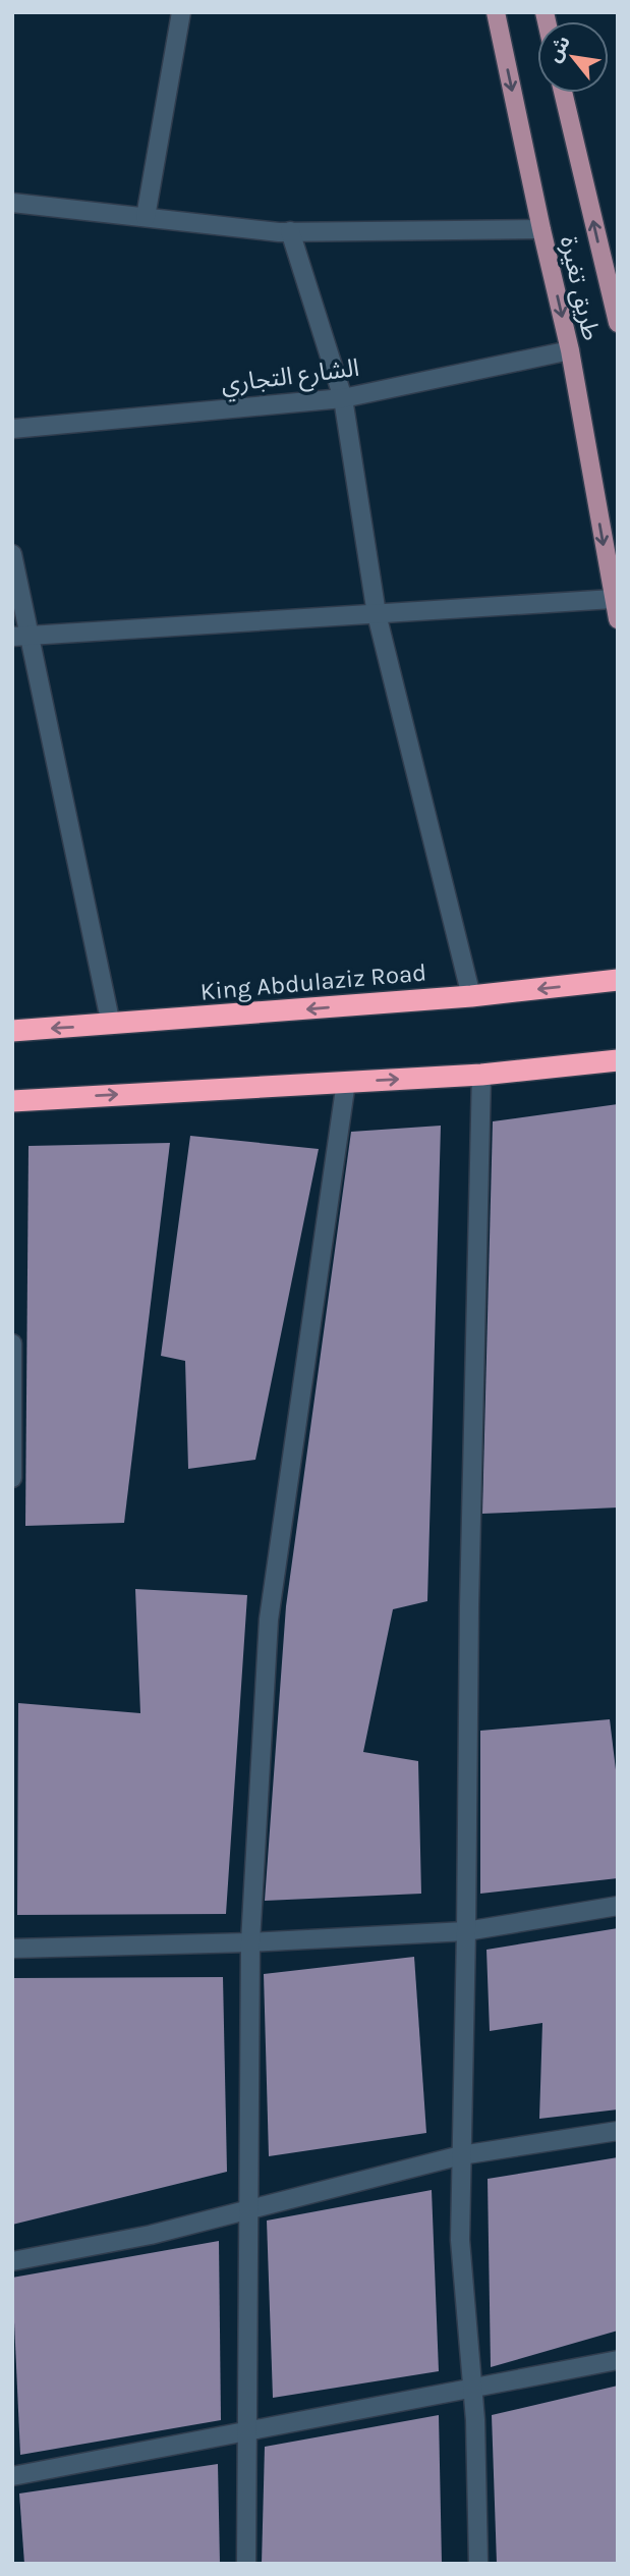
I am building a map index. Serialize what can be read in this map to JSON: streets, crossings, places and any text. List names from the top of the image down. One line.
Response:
{"streets":{"highway":["King Abdulaziz Road"],"main road":["طريق تغيرة"],"street":["الشارع التجاري"]},"crossings":[["طريق تغيرة","الشارع التجاري"]],"north":"top left"}
